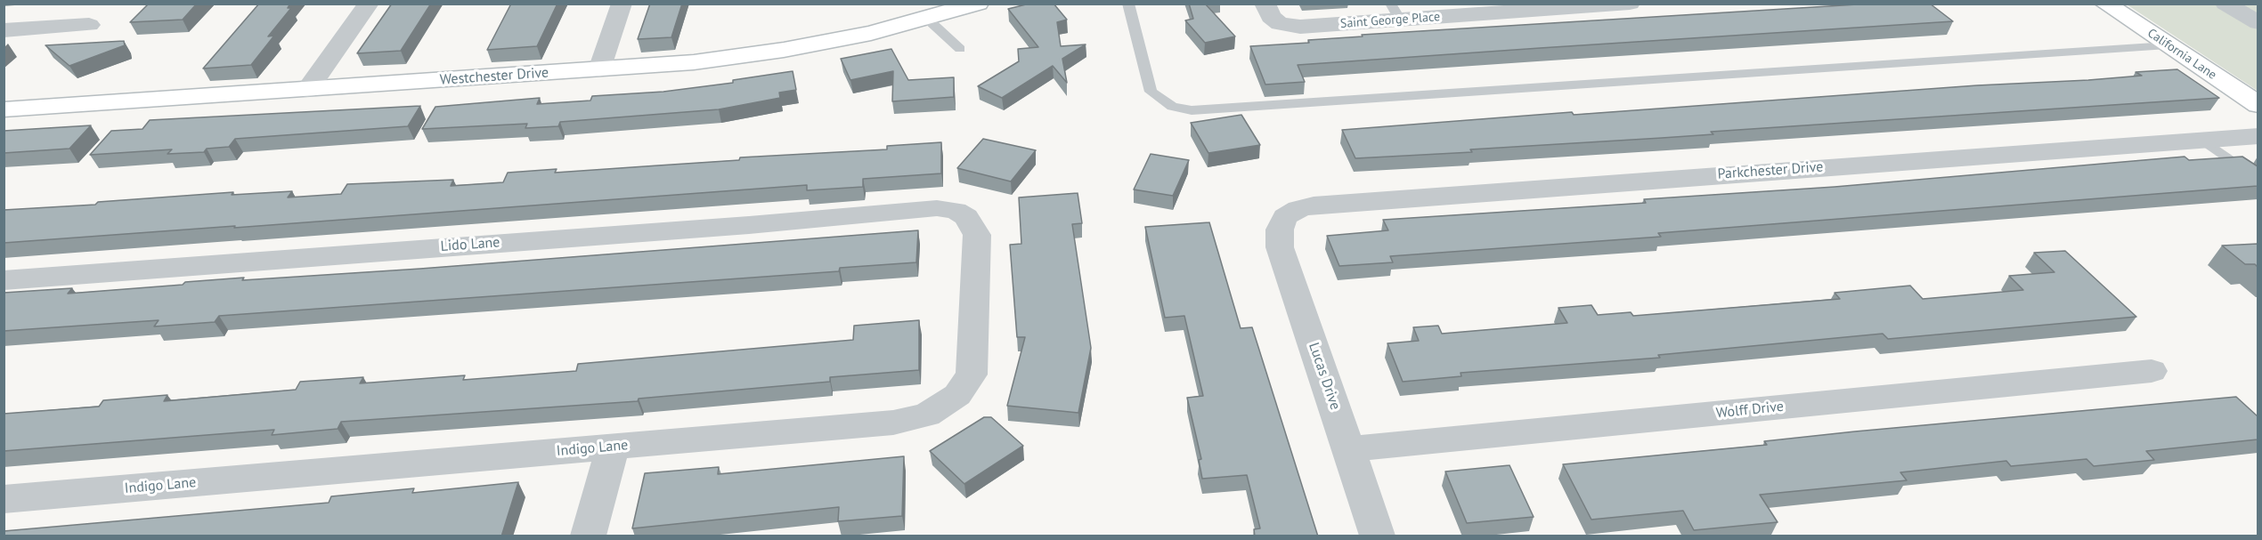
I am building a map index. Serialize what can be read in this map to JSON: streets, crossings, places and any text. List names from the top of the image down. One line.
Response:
{"streets":{"street":["Saint George Place","California Lane","Westchester Drive","Parkchester Drive","Lido Lane","Lucas Drive","Wolff Drive","Indigo Lane"]},"crossings":[["Parkchester Drive","Lucas Drive"],["Lido Lane","Indigo Lane"],["Lucas Drive","Wolff Drive"]]}
